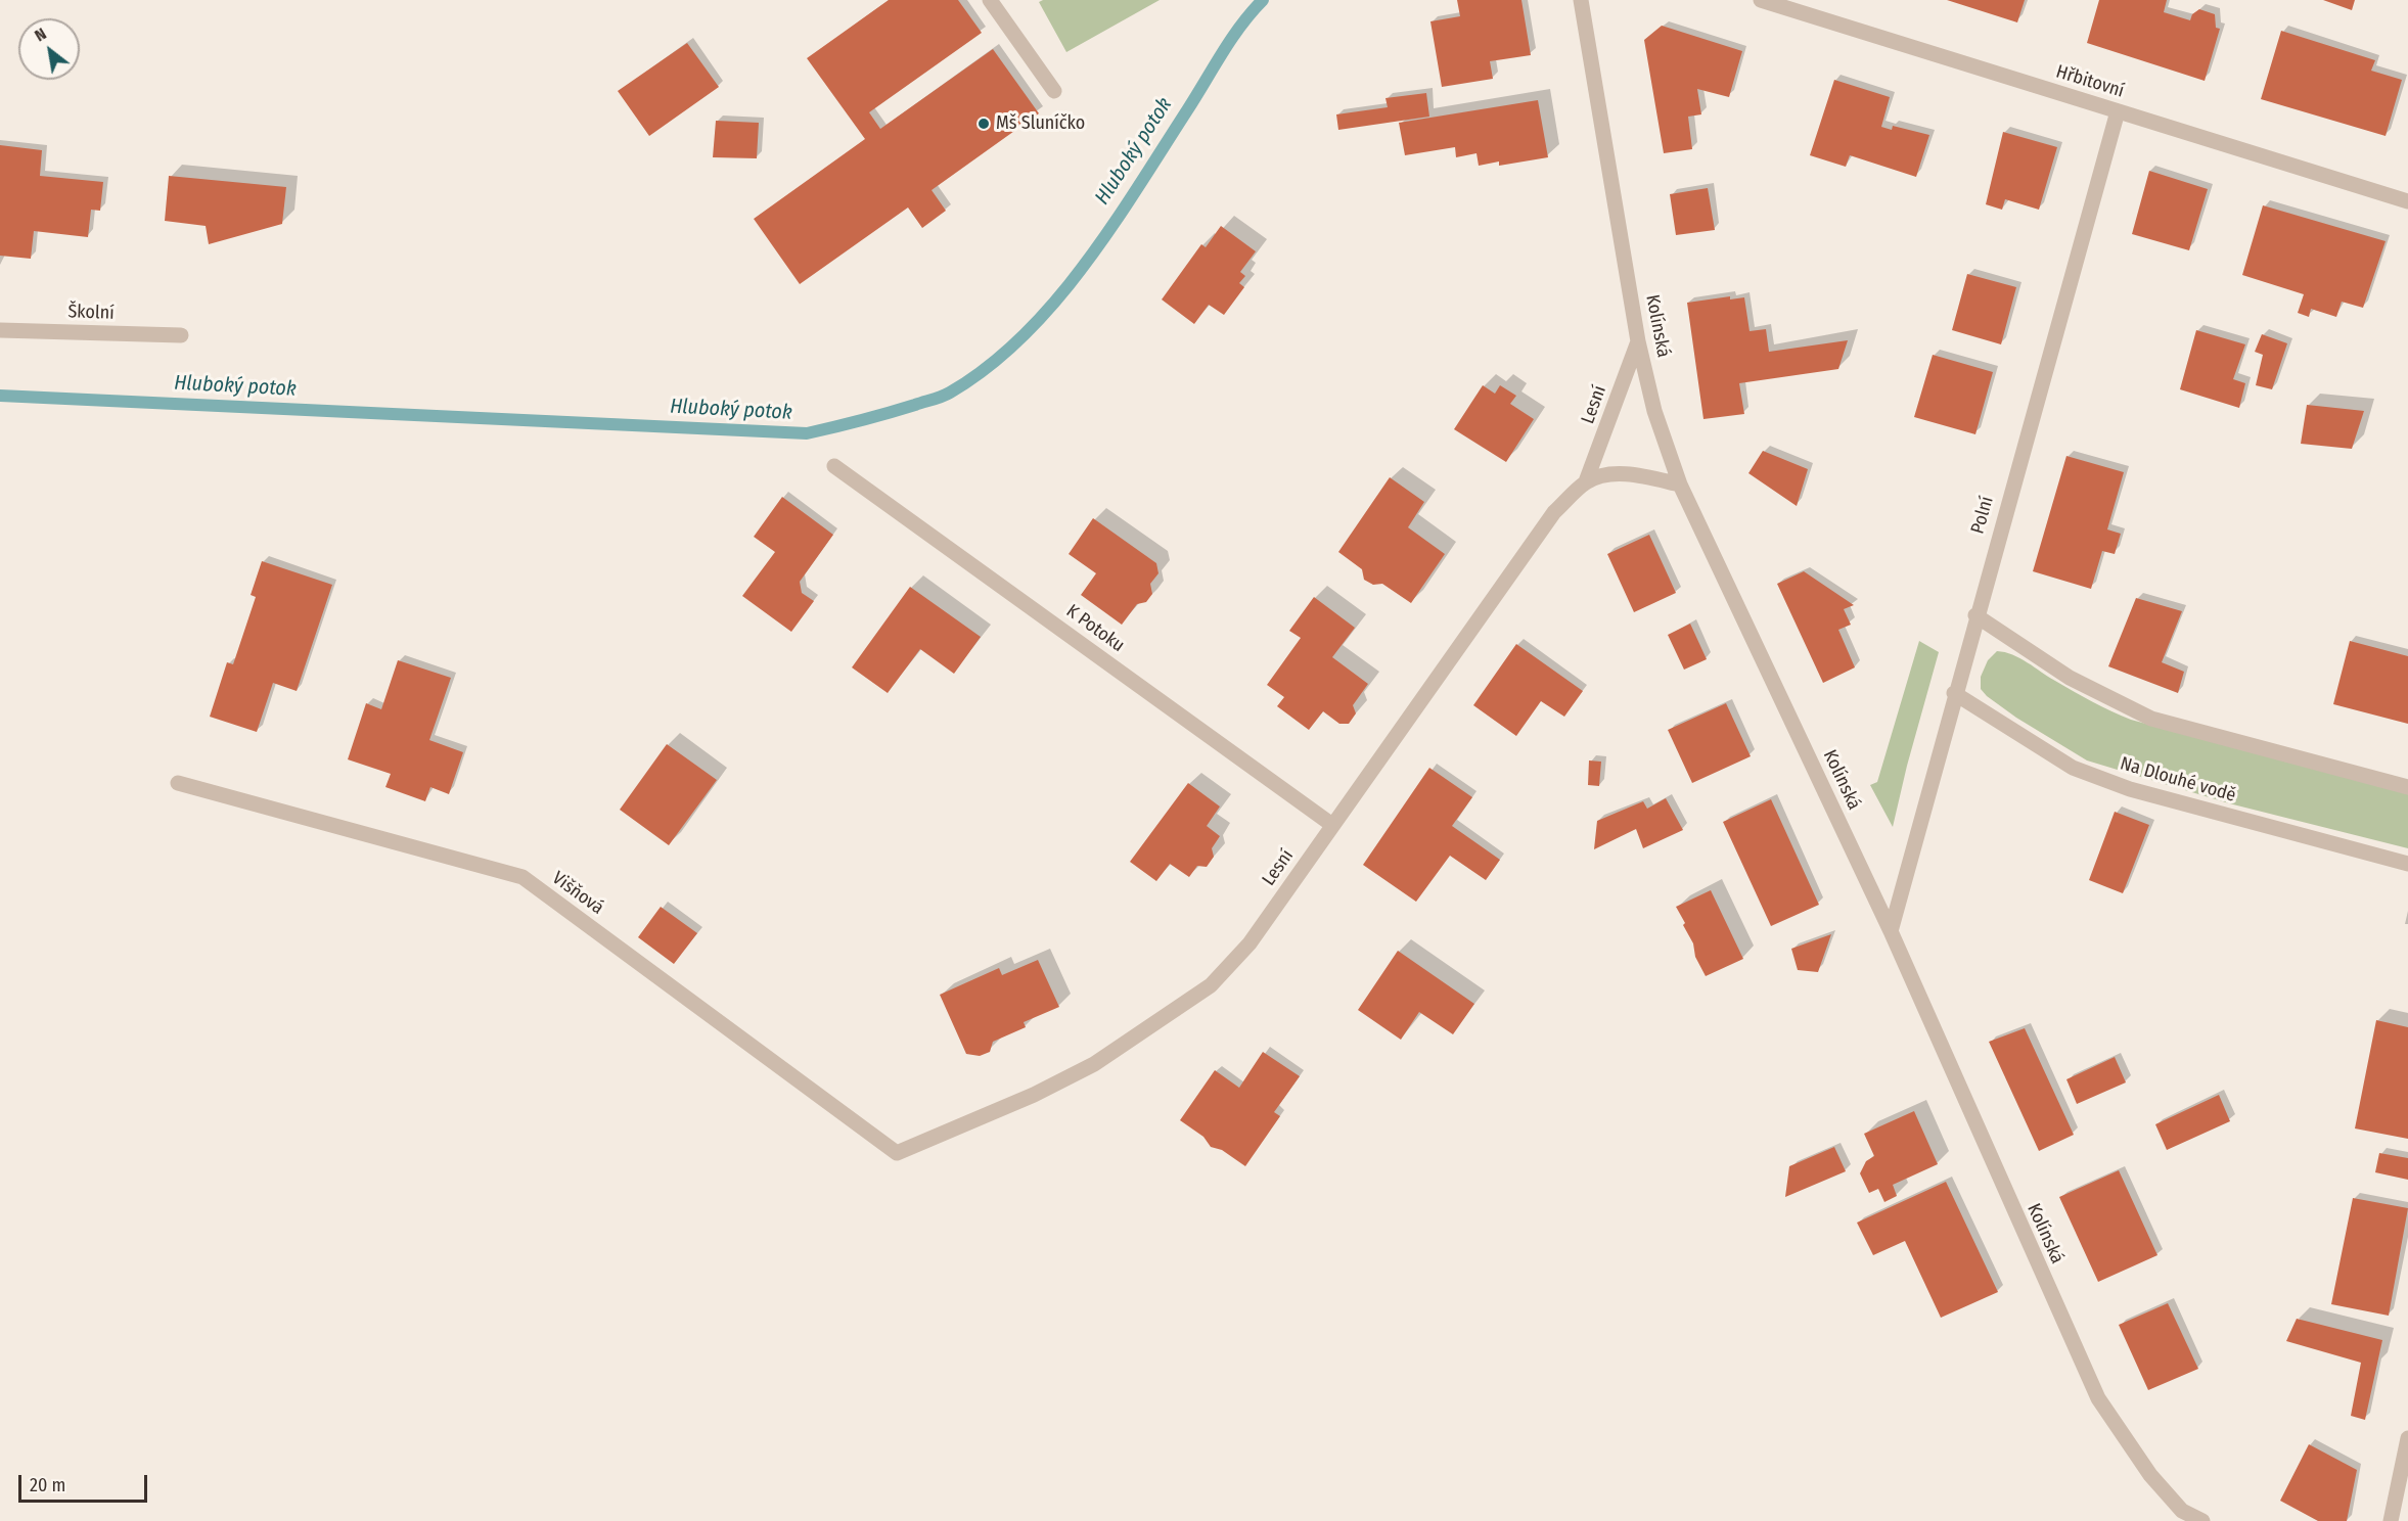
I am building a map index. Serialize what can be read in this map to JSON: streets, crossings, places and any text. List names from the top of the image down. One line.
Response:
{"streets":{"street":["Hřbitovní","Školní","Kolínská","Lesní","Polní","K Potoku","Na Dlouhé vodě","Višňová"]},"crossings":[["Hřbitovní","Polní"],["Kolínská","Lesní"],["Kolínská","Polní"],["Lesní","K Potoku"],["Lesní","Višňová"],["Polní","Na Dlouhé vodě"]],"water":["Hluboký potok"],"places":["Mš Sluníčko"],"scale_bar":"20 m","north":"top left"}
